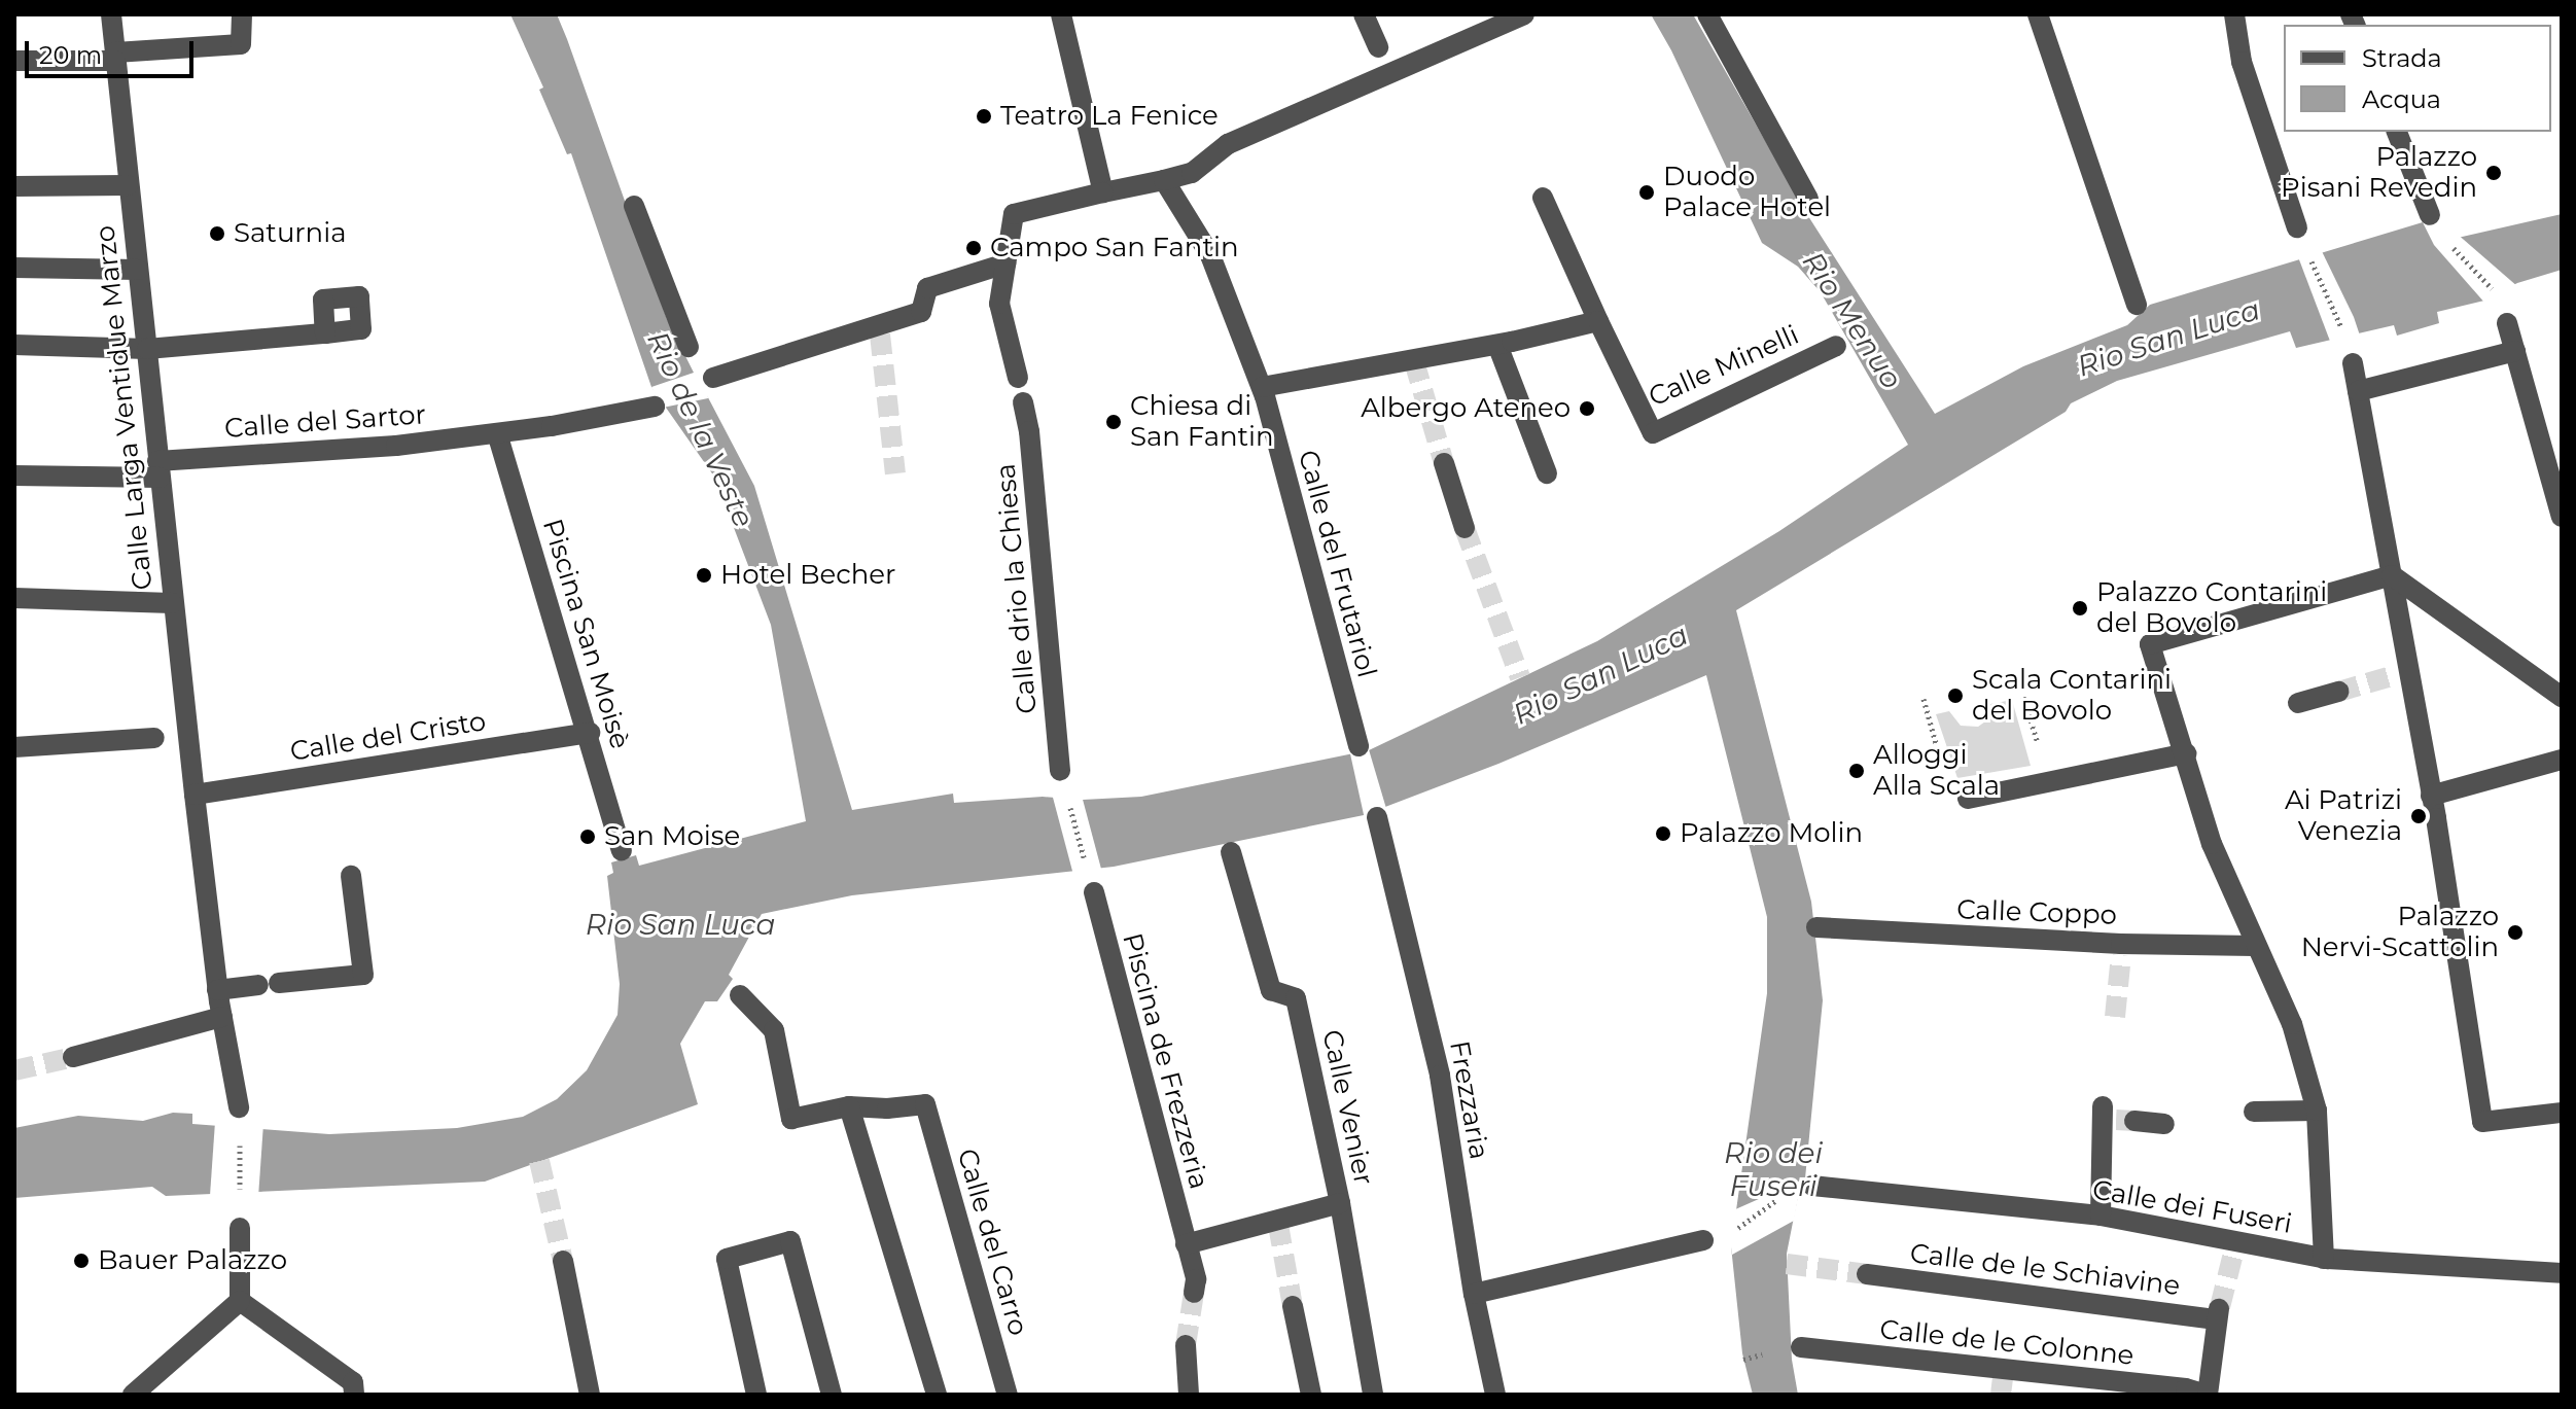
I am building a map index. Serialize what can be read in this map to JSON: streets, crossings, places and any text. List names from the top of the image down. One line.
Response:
{"streets":{"street":["Calle Minelli","Calle Larga Ventidue Marzo","Calle del Sartor","Calle del Frutariol","Calle drio la Chiesa","Piscina San Moisè","Calle del Cristo","Calle Coppo","Piscina de Frezzeria","Frezzaria","Calle Venier","Calle dei Fuseri","Calle del Carro","Calle de le Schiavine","Calle de le Colonne"]},"crossings":[["Calle Larga Ventidue Marzo","Calle del Sartor"],["Calle Larga Ventidue Marzo","Calle del Cristo"],["Calle del Sartor","Piscina San Moisè"],["Piscina San Moisè","Calle del Cristo"],["Calle de le Schiavine","Calle de le Colonne"]],"water":["Rio Menuo","Rio San Luca","Rio de la Veste","Rio dei Fuseri"],"places":["Teatro La Fenice","Palazzo Pisani Revedin","Duodo Palace Hotel","Saturnia","Campo San Fantin","Albergo Ateneo","Chiesa di San Fantin","Hotel Becher","Palazzo Contarini del Bovolo","Scala Contarini del Bovolo","Alloggi Alla Scala","Ai Patrizi Venezia","Palazzo Molin","San Moise","Palazzo Nervi-Scattolin","Bauer Palazzo"],"legend":["Strada","Acqua"],"scale_bar":"20 m"}
